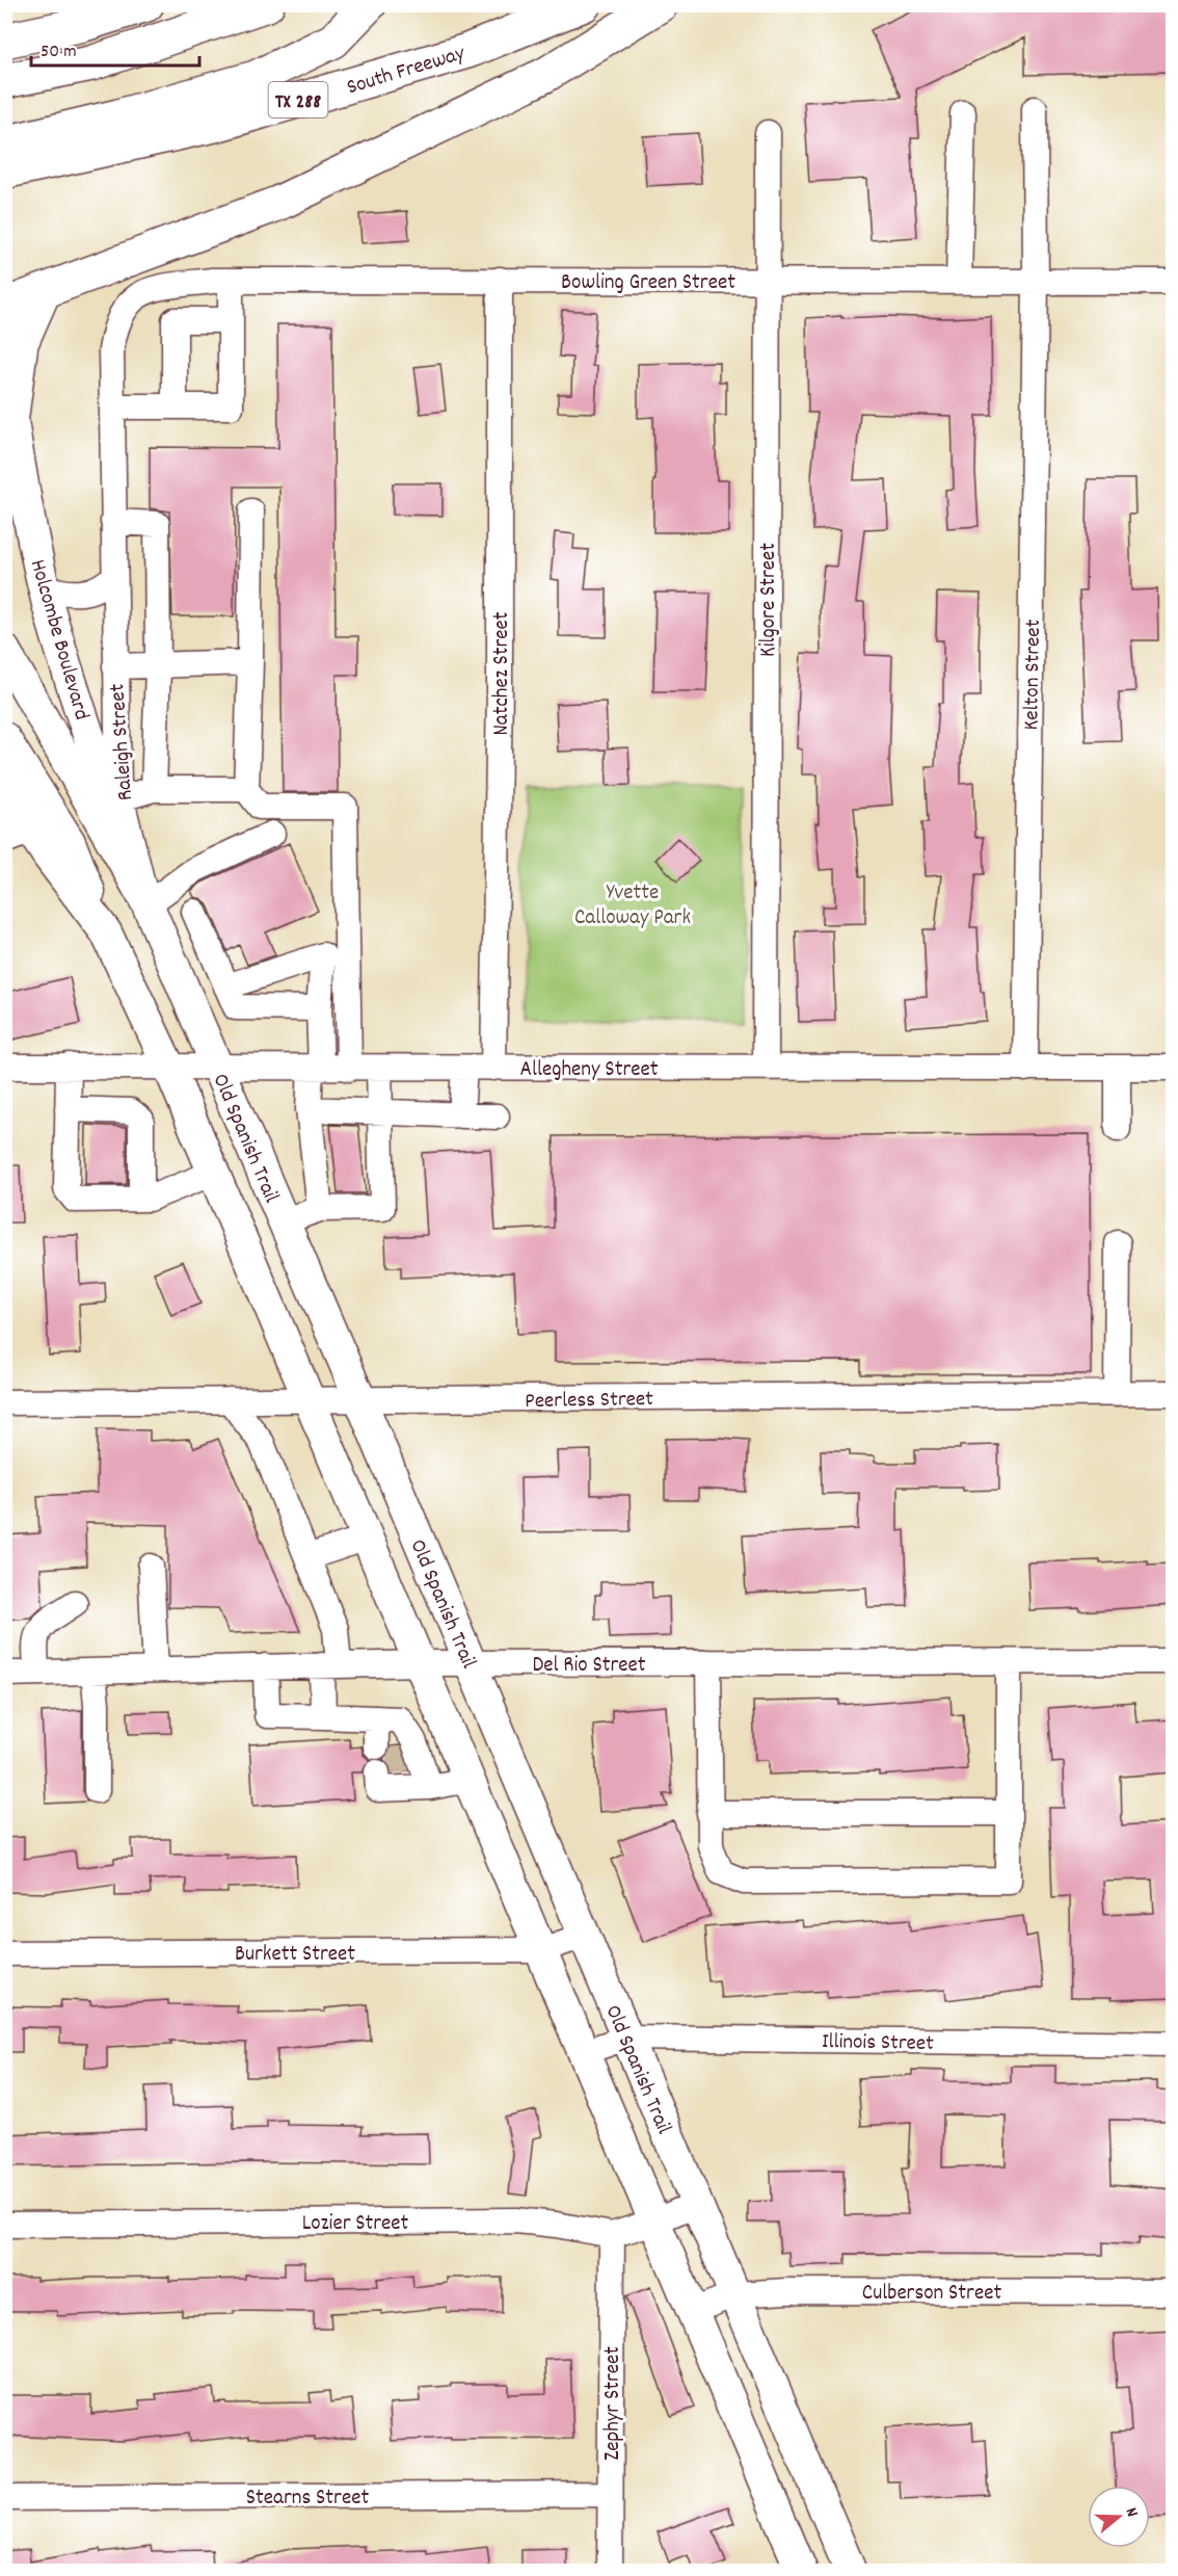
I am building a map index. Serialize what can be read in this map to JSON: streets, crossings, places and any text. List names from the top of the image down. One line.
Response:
{"streets":{"highway":["South Freeway","TX 288"],"main road":["Holcombe Boulevard","Old Spanish Trail"],"street":["Bowling Green Street","Kilgore Street","Natchez Street","Kelton Street","Raleigh Street","Allegheny Street","Peerless Street","Del Rio Street","Burkett Street","Illinois Street","Lozier Street","Culberson Street","Zephyr Street","Stearns Street"]},"crossings":[["Bowling Green Street","Kilgore Street"],["Bowling Green Street","Natchez Street"],["Bowling Green Street","Kelton Street"],["Bowling Green Street","Raleigh Street"],["Kilgore Street","Allegheny Street"],["Holcombe Boulevard","Raleigh Street"],["Holcombe Boulevard","Old Spanish Trail"],["Natchez Street","Allegheny Street"],["Kelton Street","Allegheny Street"],["Raleigh Street","Old Spanish Trail"],["Allegheny Street","Old Spanish Trail"],["Old Spanish Trail","Peerless Street"],["Old Spanish Trail","Del Rio Street"],["Old Spanish Trail","Burkett Street"],["Old Spanish Trail","Illinois Street"],["Old Spanish Trail","Lozier Street"],["Old Spanish Trail","Culberson Street"],["Lozier Street","Zephyr Street"],["Zephyr Street","Stearns Street"]],"parks":["Yvette Calloway Park"],"scale_bar":"50 m","north":"right"}
